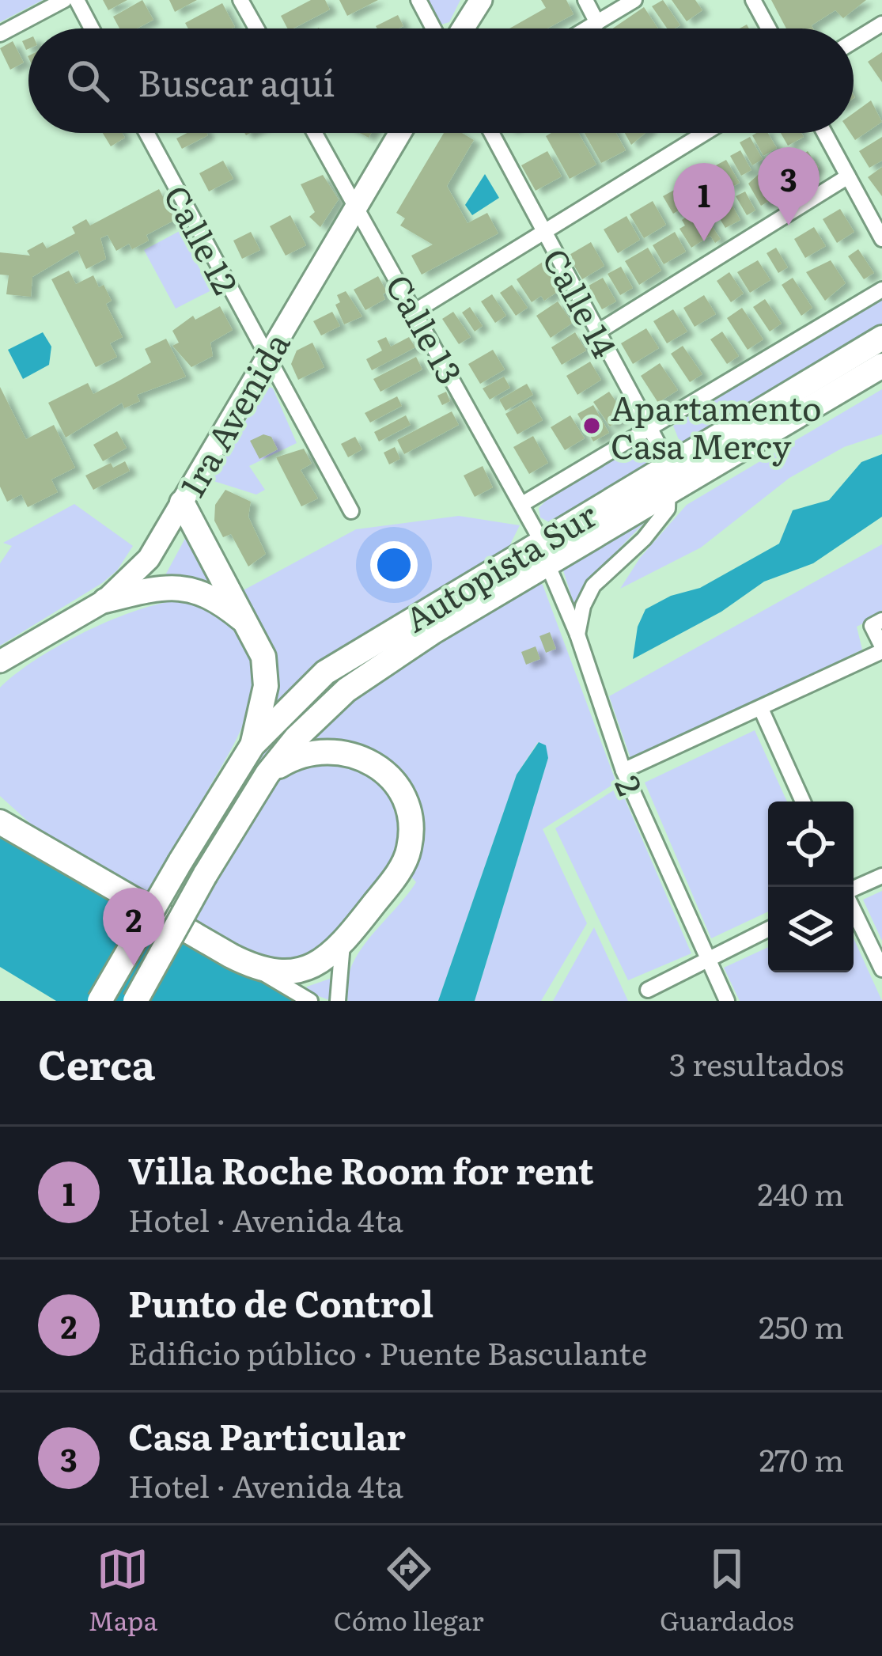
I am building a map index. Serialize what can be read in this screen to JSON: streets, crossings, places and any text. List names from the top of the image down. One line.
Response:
{"streets":{"highway":["Autopista Sur"],"main road":["1ra Avenida"],"street":["Calle 12","Calle 14","Calle 13","2"]},"crossings":[["Calle 12","1ra Avenida"],["Calle 14","Autopista Sur"],["Calle 13","1ra Avenida"],["Calle 13","Autopista Sur"],["Calle 13","2"],["Autopista Sur","2"]],"places":["Apartamento Casa Mercy"],"page":{"search":"Buscar aquí","pins":["3","1","2"],"heading":["Cerca","3 resultados"],"list":[{"mark":"1","name":"Villa Roche Room for rent","note":"Hotel · Avenida 4ta","value":"240 m"},{"mark":"2","name":"Punto de Control","note":"Edificio público · Puente Basculante","value":"250 m"},{"mark":"3","name":"Casa Particular","note":"Hotel · Avenida 4ta","value":"270 m"}],"nav":["Mapa","Cómo llegar","Guardados"]}}
